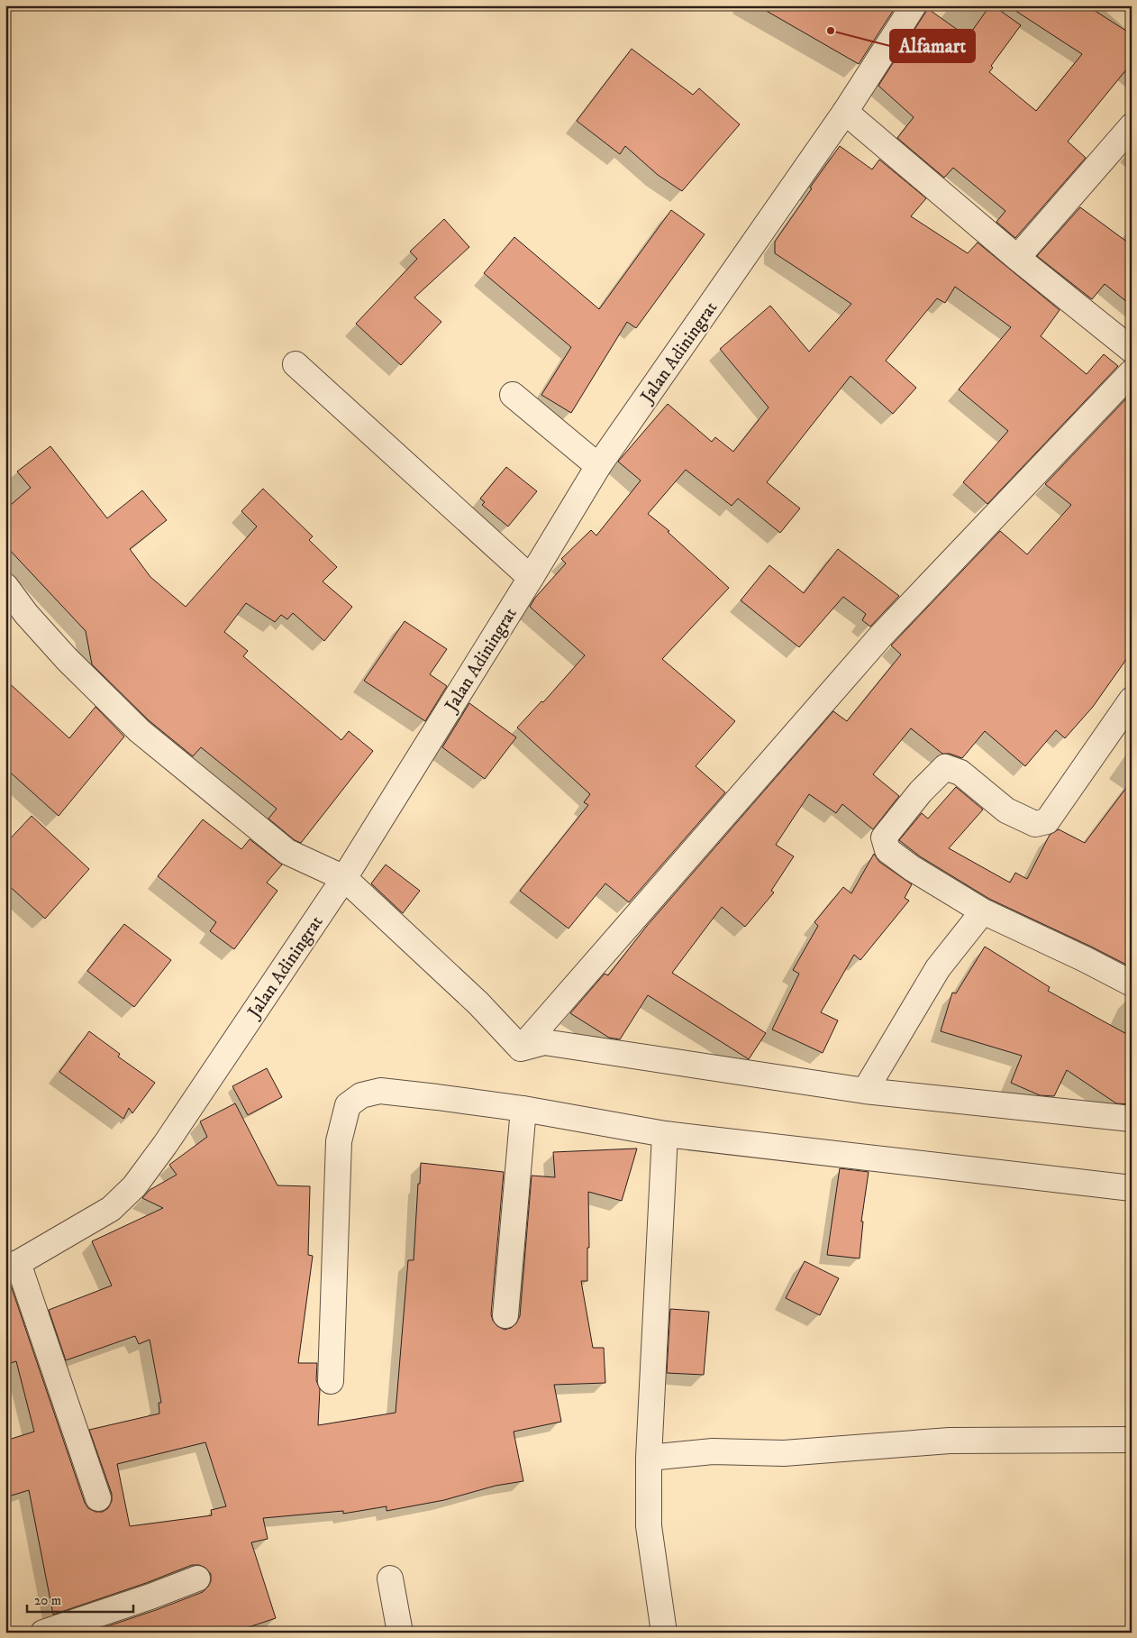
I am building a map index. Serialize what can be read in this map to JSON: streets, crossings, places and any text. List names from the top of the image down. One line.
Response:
{"streets":{"street":["Jalan Adiningrat"]},"places":["Alfamart"],"scale_bar":"20 m"}
